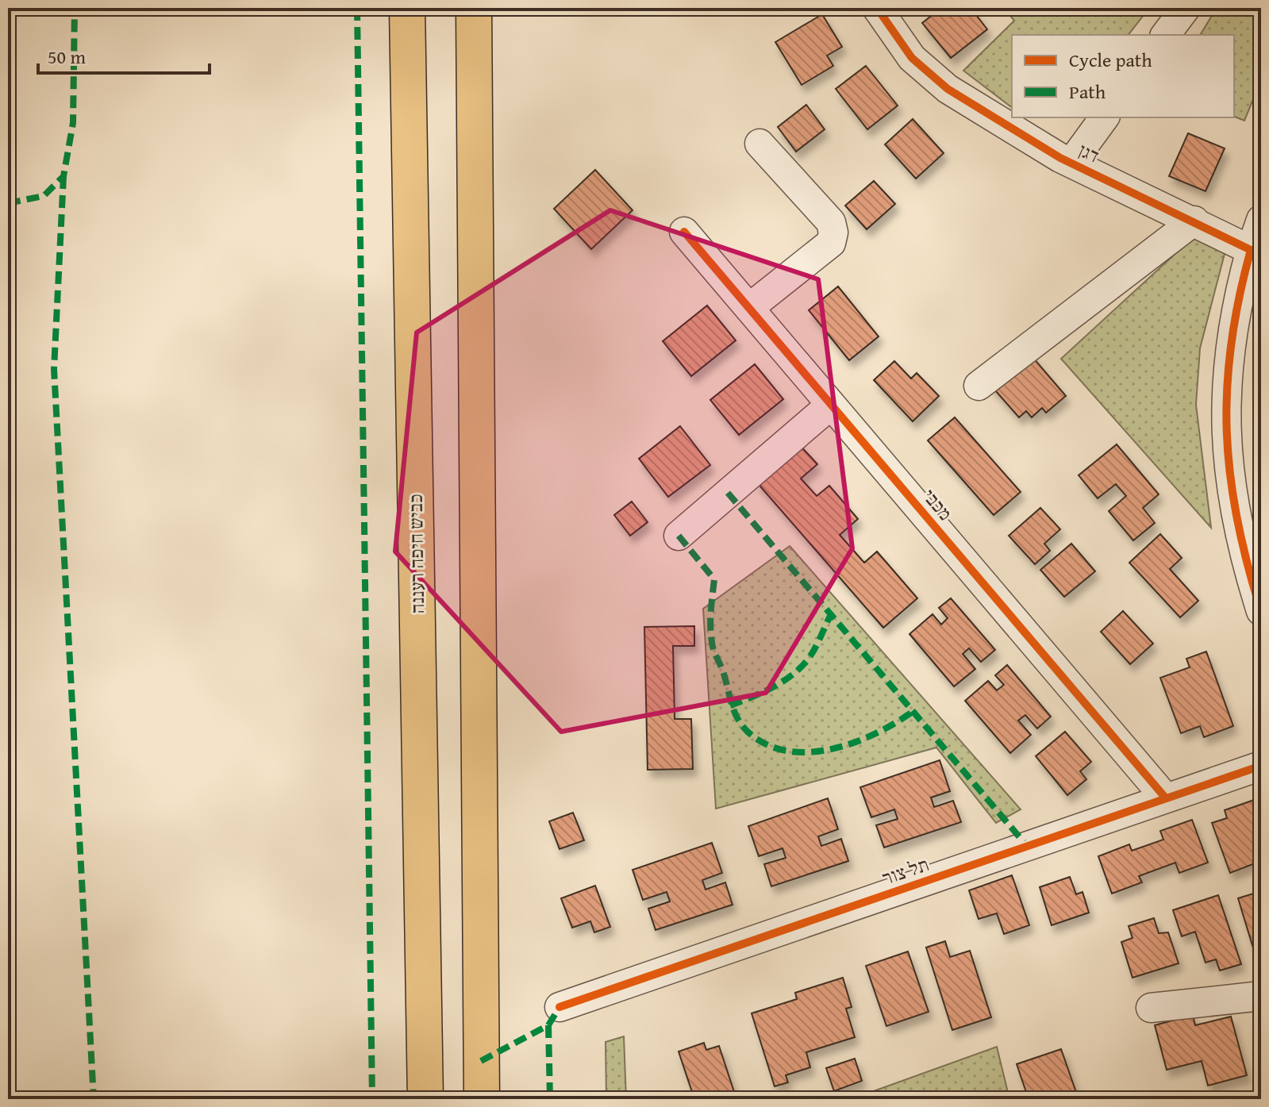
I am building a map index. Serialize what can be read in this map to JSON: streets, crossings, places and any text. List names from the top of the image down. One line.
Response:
{"streets":{"highway":["כביש חיפה רעננה"],"street":["דגן","מכבי","תל צור"]},"crossings":[["מכבי","תל צור"]],"legend":["Cycle path","Path"],"scale_bar":"50 m"}
